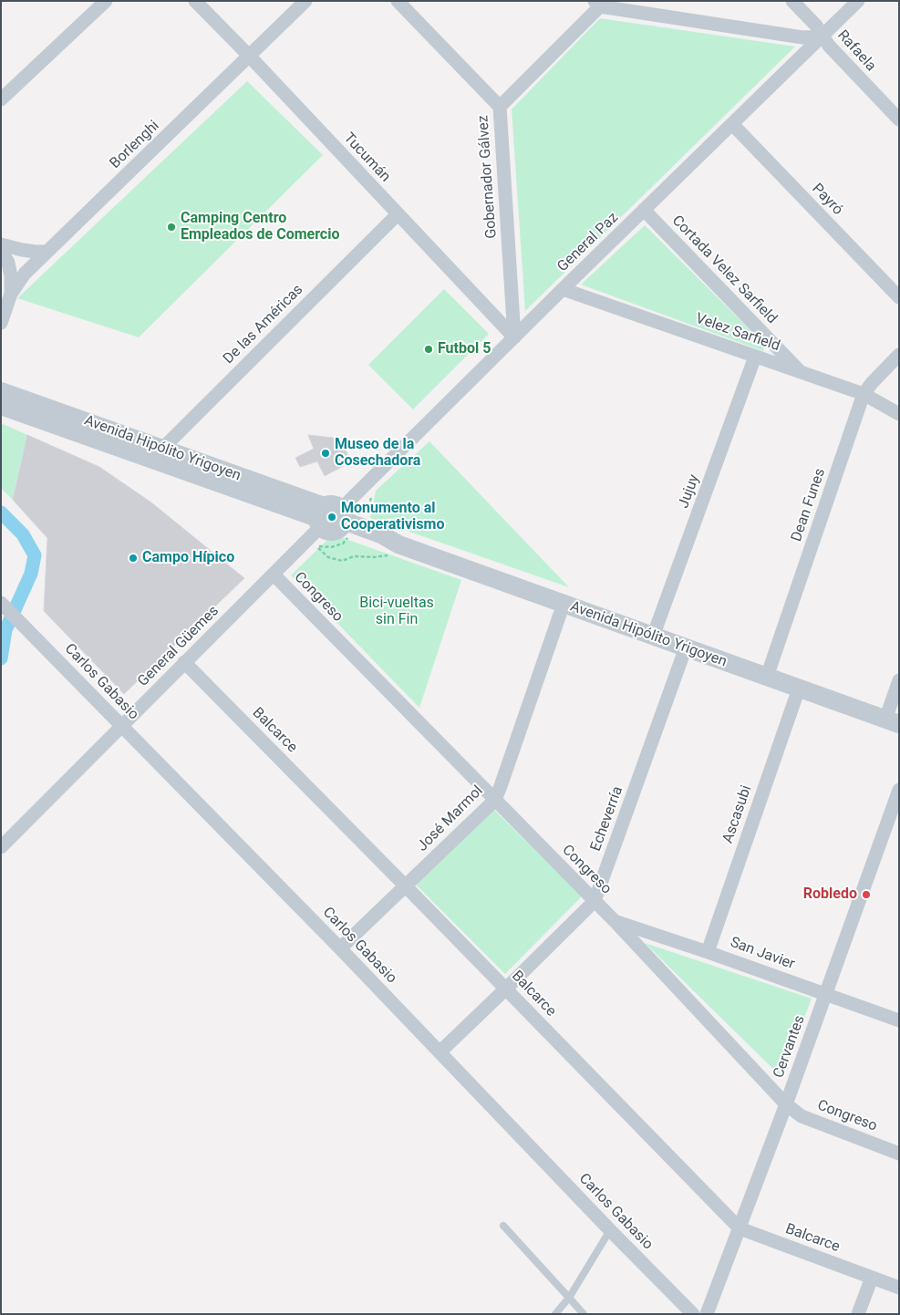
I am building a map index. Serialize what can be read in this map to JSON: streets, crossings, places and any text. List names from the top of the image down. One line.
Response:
{"streets":{"street":["Rafaela","Borlenghi","Tucumán","Gobernador Gálvez","Payró","General Paz","Cortada Velez Sarfield","De las Américas","Velez Sarfield","Avenida Hipólito Yrigoyen","Jujuy","Dean Funes","Congreso","General Güemes","Carlos Gabasio","Balcarce","Ascasubi","José Marmol","Echeverría","San Javier","Cervantes"]},"crossings":[["Rafaela","General Paz"],["Borlenghi","Tucumán"],["Tucumán","Gobernador Gálvez"],["Tucumán","General Paz"],["Tucumán","De las Américas"],["Gobernador Gálvez","General Paz"],["Payró","General Paz"],["General Paz","Cortada Velez Sarfield"],["General Paz","Velez Sarfield"],["General Paz","Avenida Hipólito Yrigoyen"],["General Paz","General Güemes"],["Cortada Velez Sarfield","Velez Sarfield"],["De las Américas","Avenida Hipólito Yrigoyen"],["Velez Sarfield","Jujuy"],["Velez Sarfield","Dean Funes"],["Avenida Hipólito Yrigoyen","Jujuy"],["Avenida Hipólito Yrigoyen","Dean Funes"],["Avenida Hipólito Yrigoyen","General Güemes"],["Avenida Hipólito Yrigoyen","Ascasubi"],["Avenida Hipólito Yrigoyen","José Marmol"],["Avenida Hipólito Yrigoyen","Echeverría"],["Congreso","General Güemes"],["Congreso","José Marmol"],["Congreso","Echeverría"],["Congreso","San Javier"],["Congreso","Cervantes"],["General Güemes","Carlos Gabasio"],["General Güemes","Balcarce"],["Carlos Gabasio","José Marmol"],["Carlos Gabasio","Echeverría"],["Balcarce","José Marmol"],["Balcarce","Echeverría"],["Balcarce","Cervantes"],["Ascasubi","San Javier"],["San Javier","Cervantes"]],"parks":["Bici-vueltas sin Fin"],"places":["Camping Centro Empleados de Comercio","Futbol 5","Museo de la Cosechadora","Monumento al Cooperativismo","Campo Hípico","Robledo"]}
